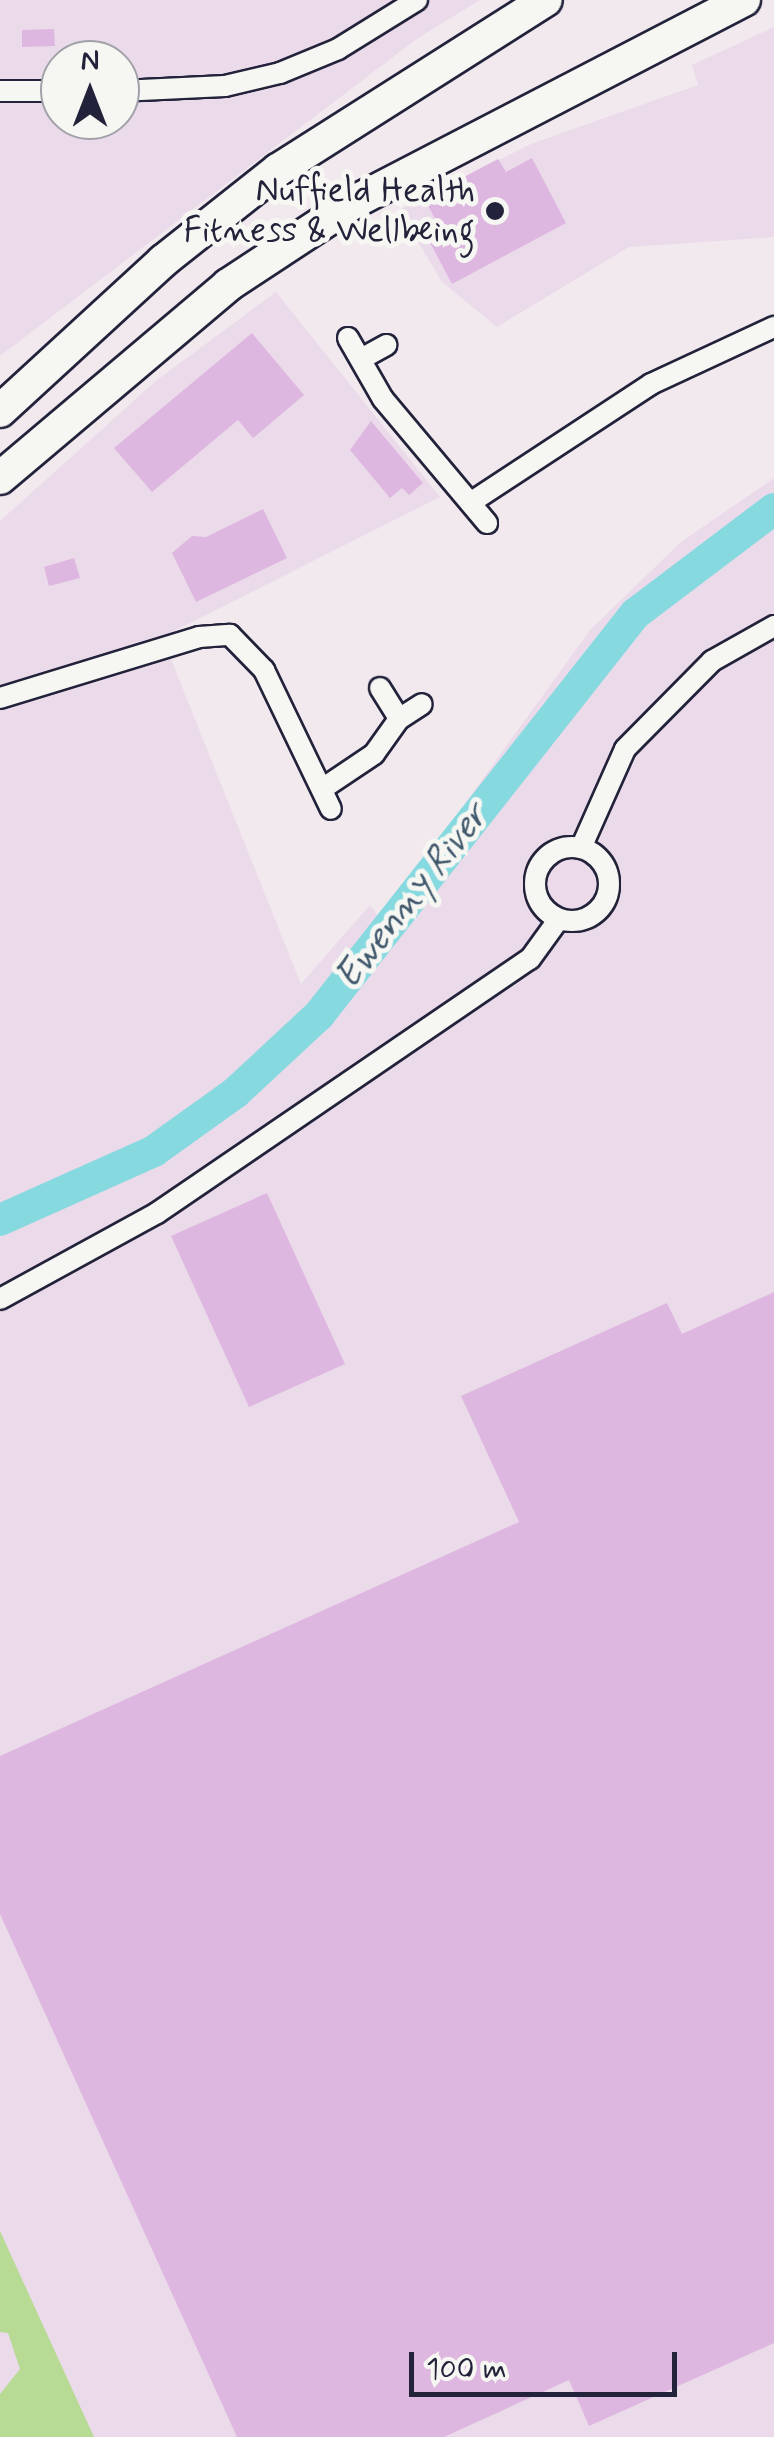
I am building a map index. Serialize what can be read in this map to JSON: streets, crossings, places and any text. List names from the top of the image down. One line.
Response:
{"water":["Ewenny River"],"places":["Nuffield Health Fitness & Wellbeing"],"scale_bar":"100 m","north":"top"}
